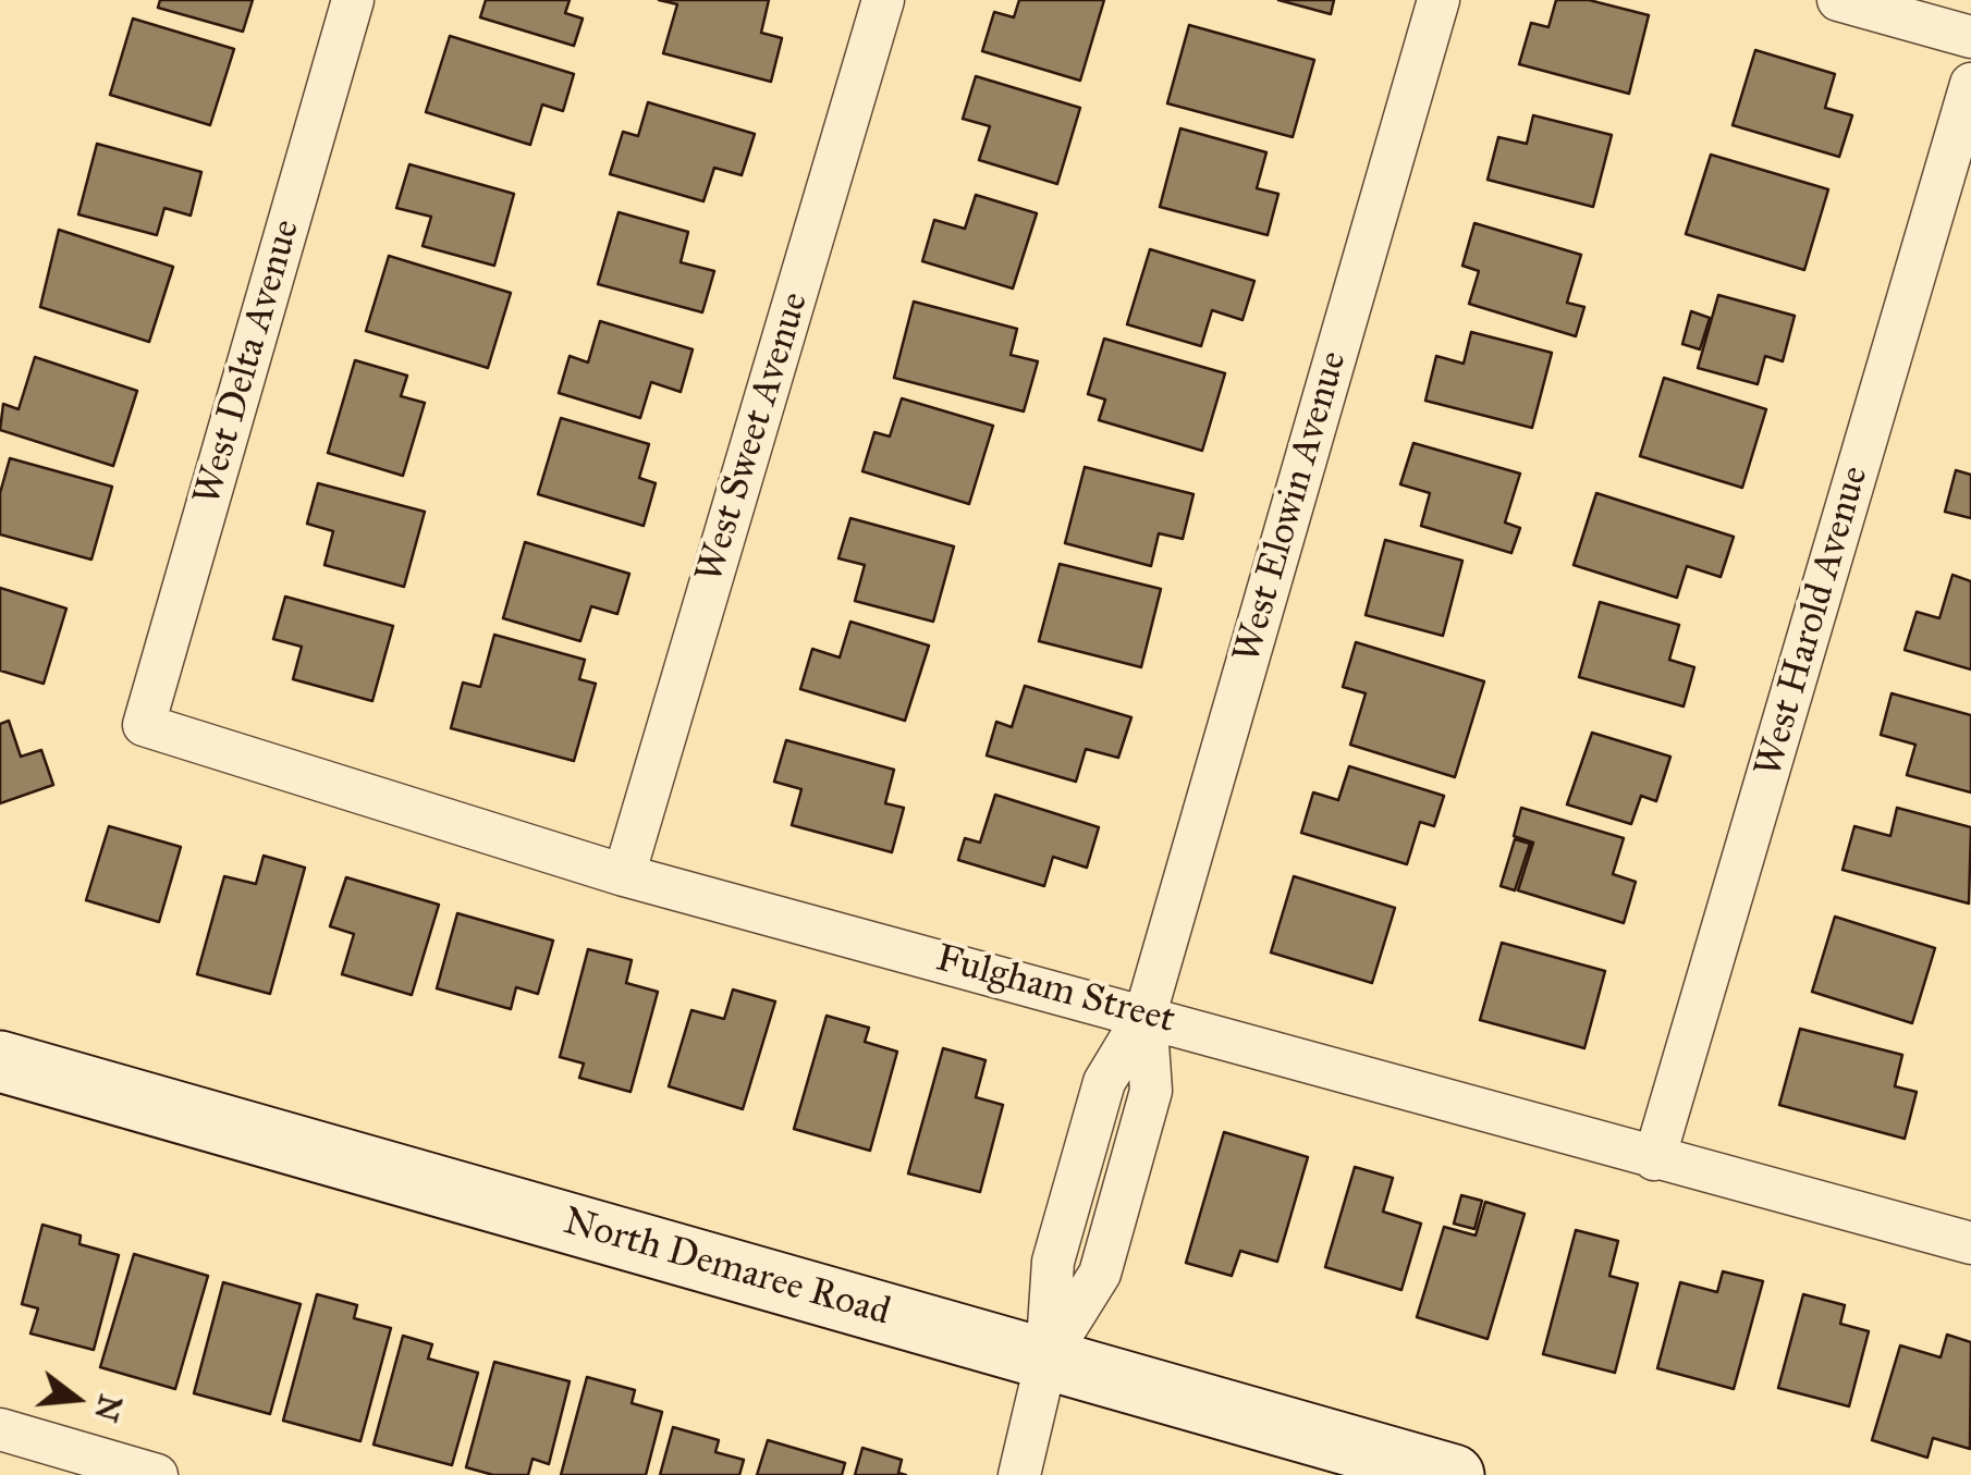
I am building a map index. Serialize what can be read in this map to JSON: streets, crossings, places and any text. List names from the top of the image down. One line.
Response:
{"streets":{"main road":["North Demaree Road"],"street":["West Delta Avenue","West Sweet Avenue","West Elowin Avenue","West Harold Avenue","Fulgham Street"]},"crossings":[["West Delta Avenue","Fulgham Street"],["West Sweet Avenue","Fulgham Street"],["West Elowin Avenue","Fulgham Street"],["West Elowin Avenue","North Demaree Road"],["West Harold Avenue","Fulgham Street"]],"north":"right"}
